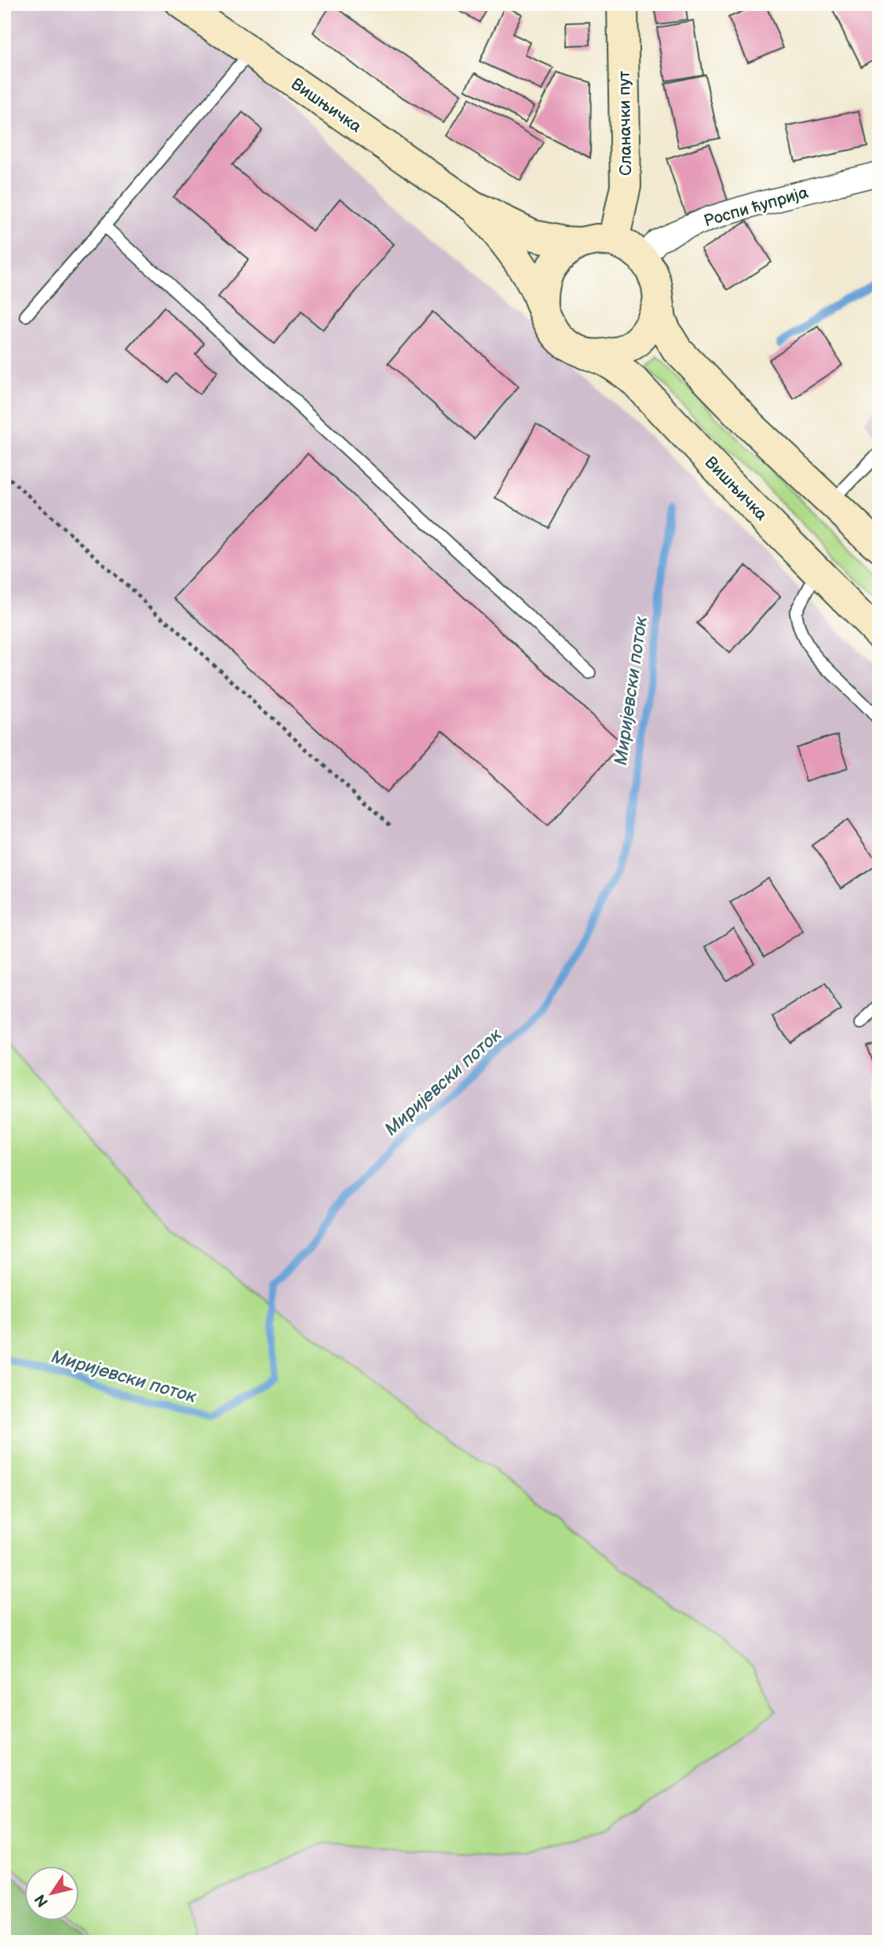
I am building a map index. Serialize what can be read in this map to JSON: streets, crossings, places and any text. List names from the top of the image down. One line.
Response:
{"streets":{"street":["Вишњичка","Сланачки пут","Роспи ћуприја"]},"crossings":[["Вишњичка","Сланачки пут"],["Вишњичка","Роспи ћуприја"],["Сланачки пут","Роспи ћуприја"]],"water":["Миријевски поток"],"north":"bottom left"}
